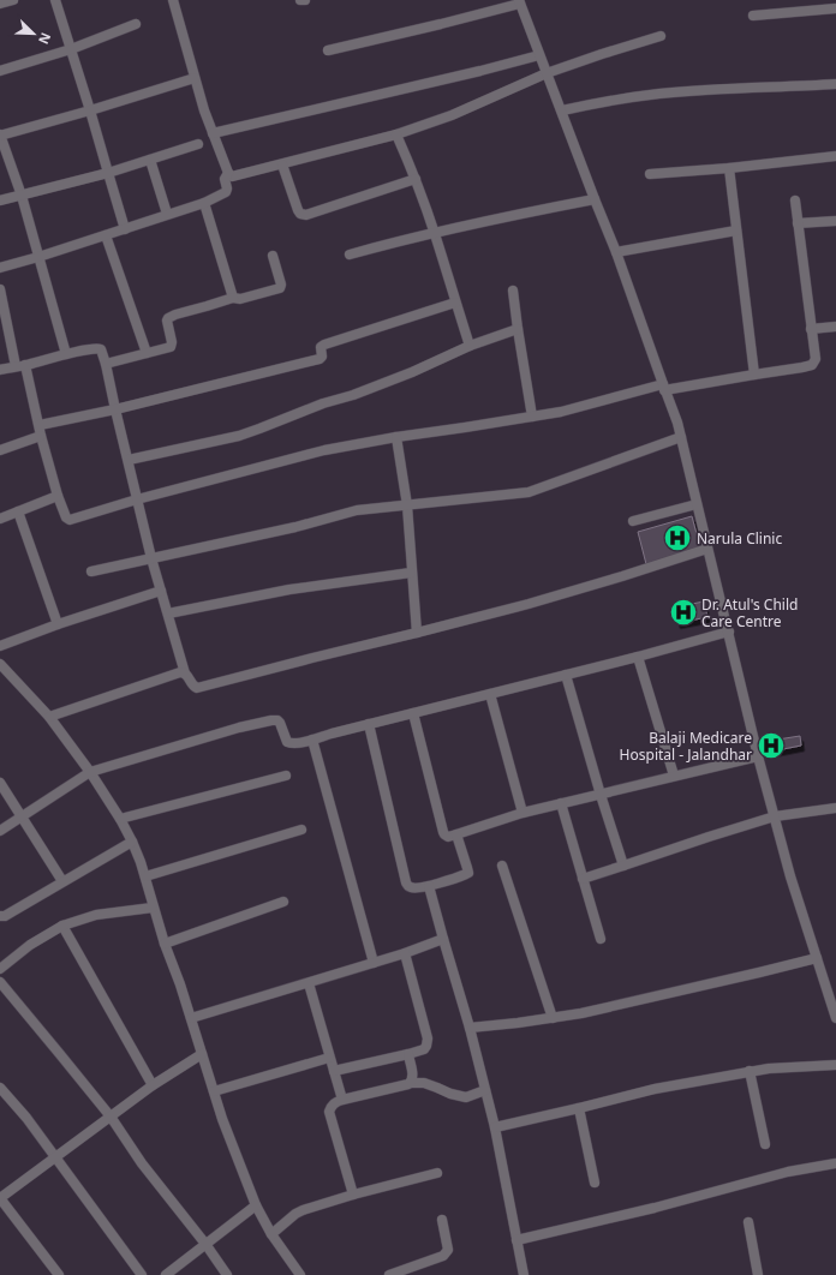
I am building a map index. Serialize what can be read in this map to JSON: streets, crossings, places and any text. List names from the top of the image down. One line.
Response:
{"places":{"hospital":["Narula Clinic","Dr. Atul's Child Care Centre","Balaji Medicare Hospital - Jalandhar"]},"north":"bottom right"}
